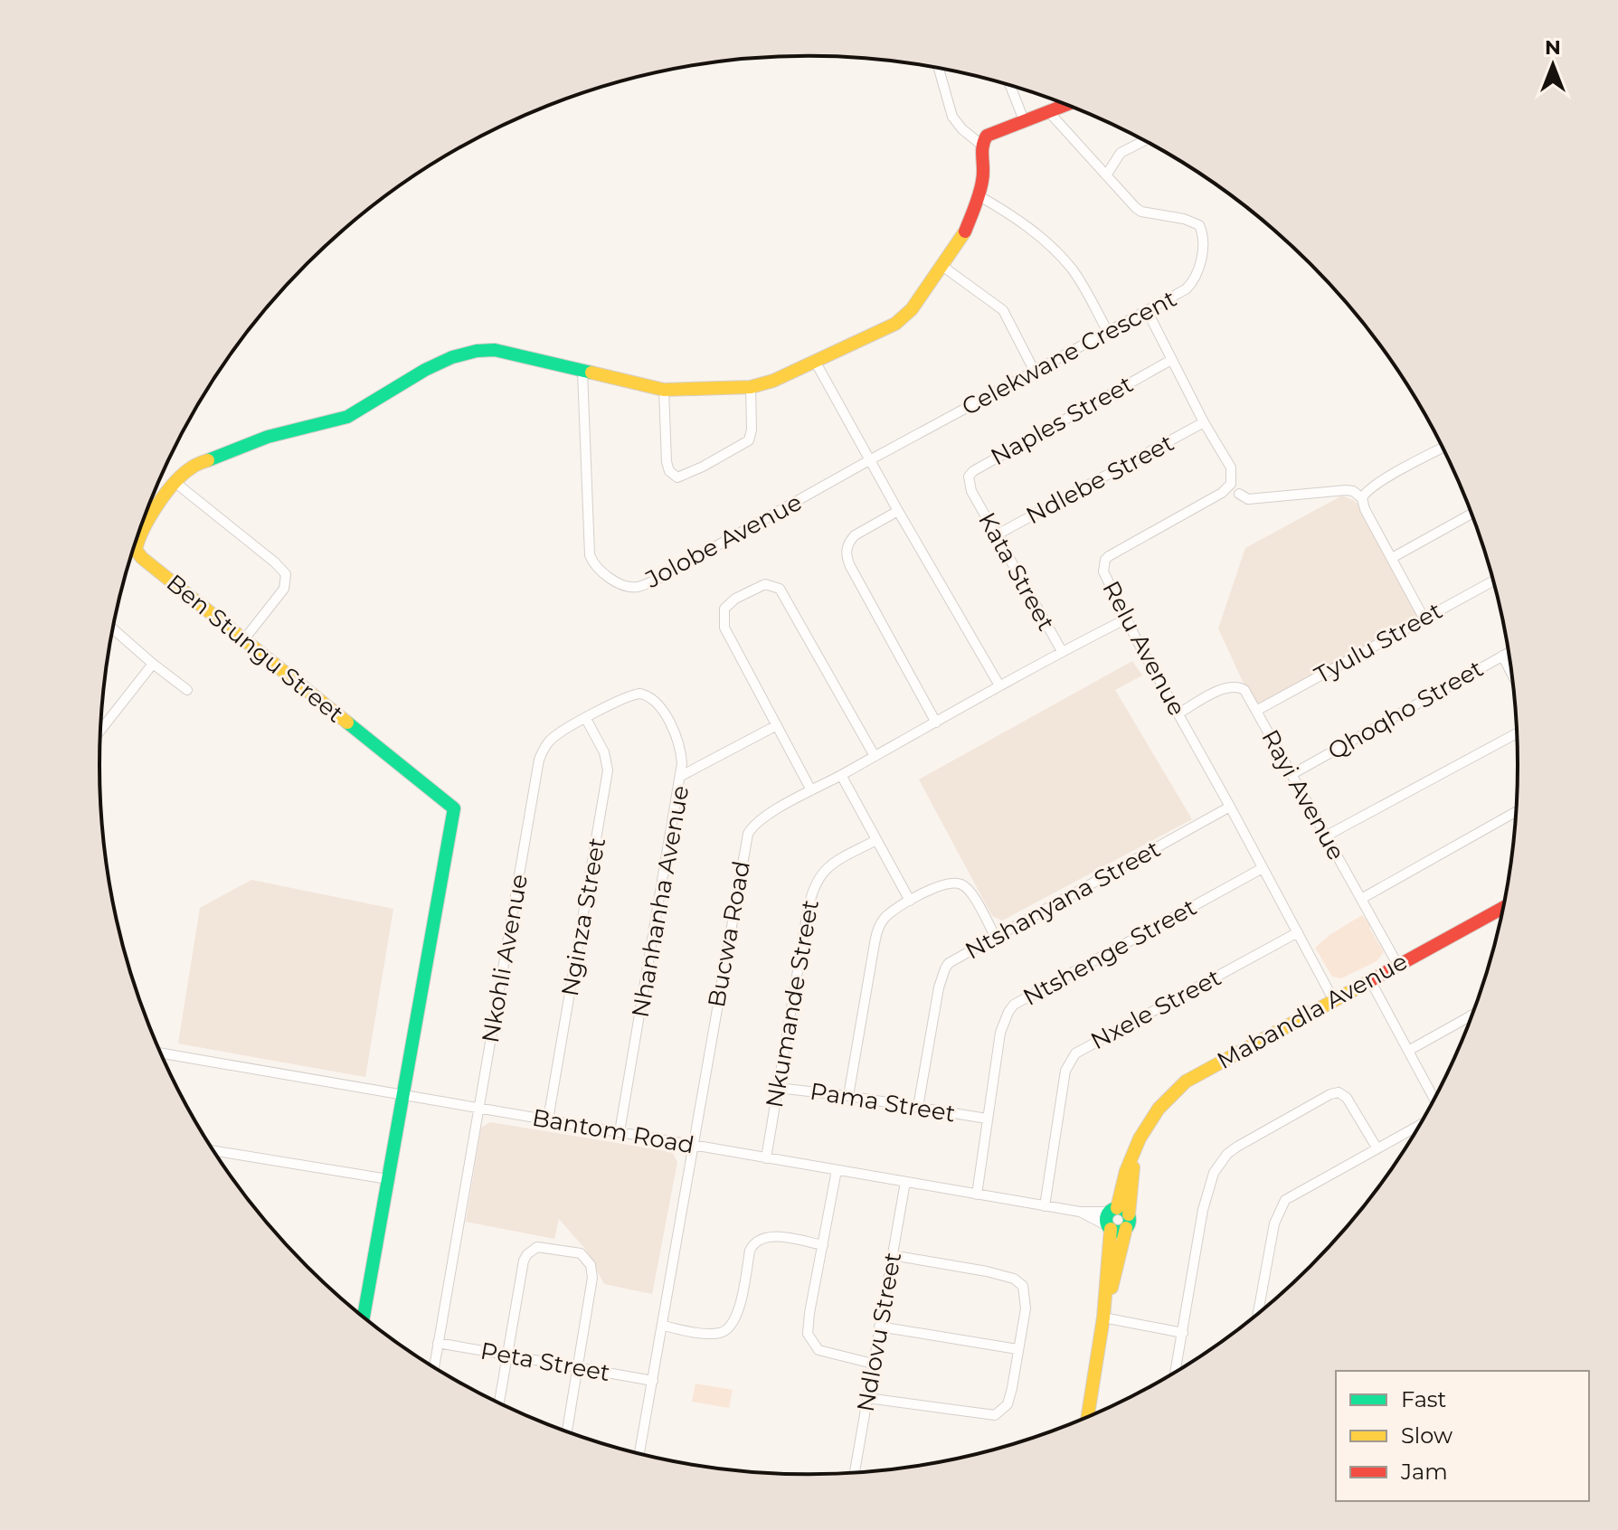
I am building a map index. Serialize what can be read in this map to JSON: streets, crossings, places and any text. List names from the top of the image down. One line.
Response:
{"streets":{"street":["Celekwane Crescent","Naples Street","Ndlebe Street","Jolobe Avenue","Kata Street","Tyulu Street","Ben Stungu Street","Relu Avenue","Qhoqho Street","Rayi Avenue","Ntshanyana Street","Nhanhanha Avenue","Nginza Street","Bucwa Road","Ntshenge Street","Nkohli Avenue","Nkumande Street","Nxele Street","Mabandla Avenue","Pama Street","Bantom Road","Ndlovu Street","Peta Street"]},"crossings":[["Celekwane Crescent","Jolobe Avenue"],["Celekwane Crescent","Relu Avenue"],["Naples Street","Kata Street"],["Naples Street","Relu Avenue"],["Ndlebe Street","Kata Street"],["Ndlebe Street","Relu Avenue"],["Jolobe Avenue","Ben Stungu Street"],["Kata Street","Bucwa Road"],["Tyulu Street","Rayi Avenue"],["Ben Stungu Street","Bantom Road"],["Relu Avenue","Rayi Avenue"],["Relu Avenue","Ntshanyana Street"],["Relu Avenue","Bucwa Road"],["Relu Avenue","Ntshenge Street"],["Relu Avenue","Nxele Street"],["Relu Avenue","Mabandla Avenue"],["Qhoqho Street","Rayi Avenue"],["Rayi Avenue","Mabandla Avenue"],["Ntshanyana Street","Pama Street"],["Nhanhanha Avenue","Nkohli Avenue"],["Nhanhanha Avenue","Bantom Road"],["Nginza Street","Nkohli Avenue"],["Nginza Street","Bantom Road"],["Bucwa Road","Bantom Road"],["Bucwa Road","Peta Street"],["Ntshenge Street","Pama Street"],["Ntshenge Street","Bantom Road"],["Nkohli Avenue","Bantom Road"],["Nkohli Avenue","Peta Street"],["Nkumande Street","Pama Street"],["Nkumande Street","Bantom Road"],["Nxele Street","Bantom Road"],["Mabandla Avenue","Bantom Road"],["Bantom Road","Ndlovu Street"]],"legend":["Fast","Slow","Jam"],"north":"top"}
